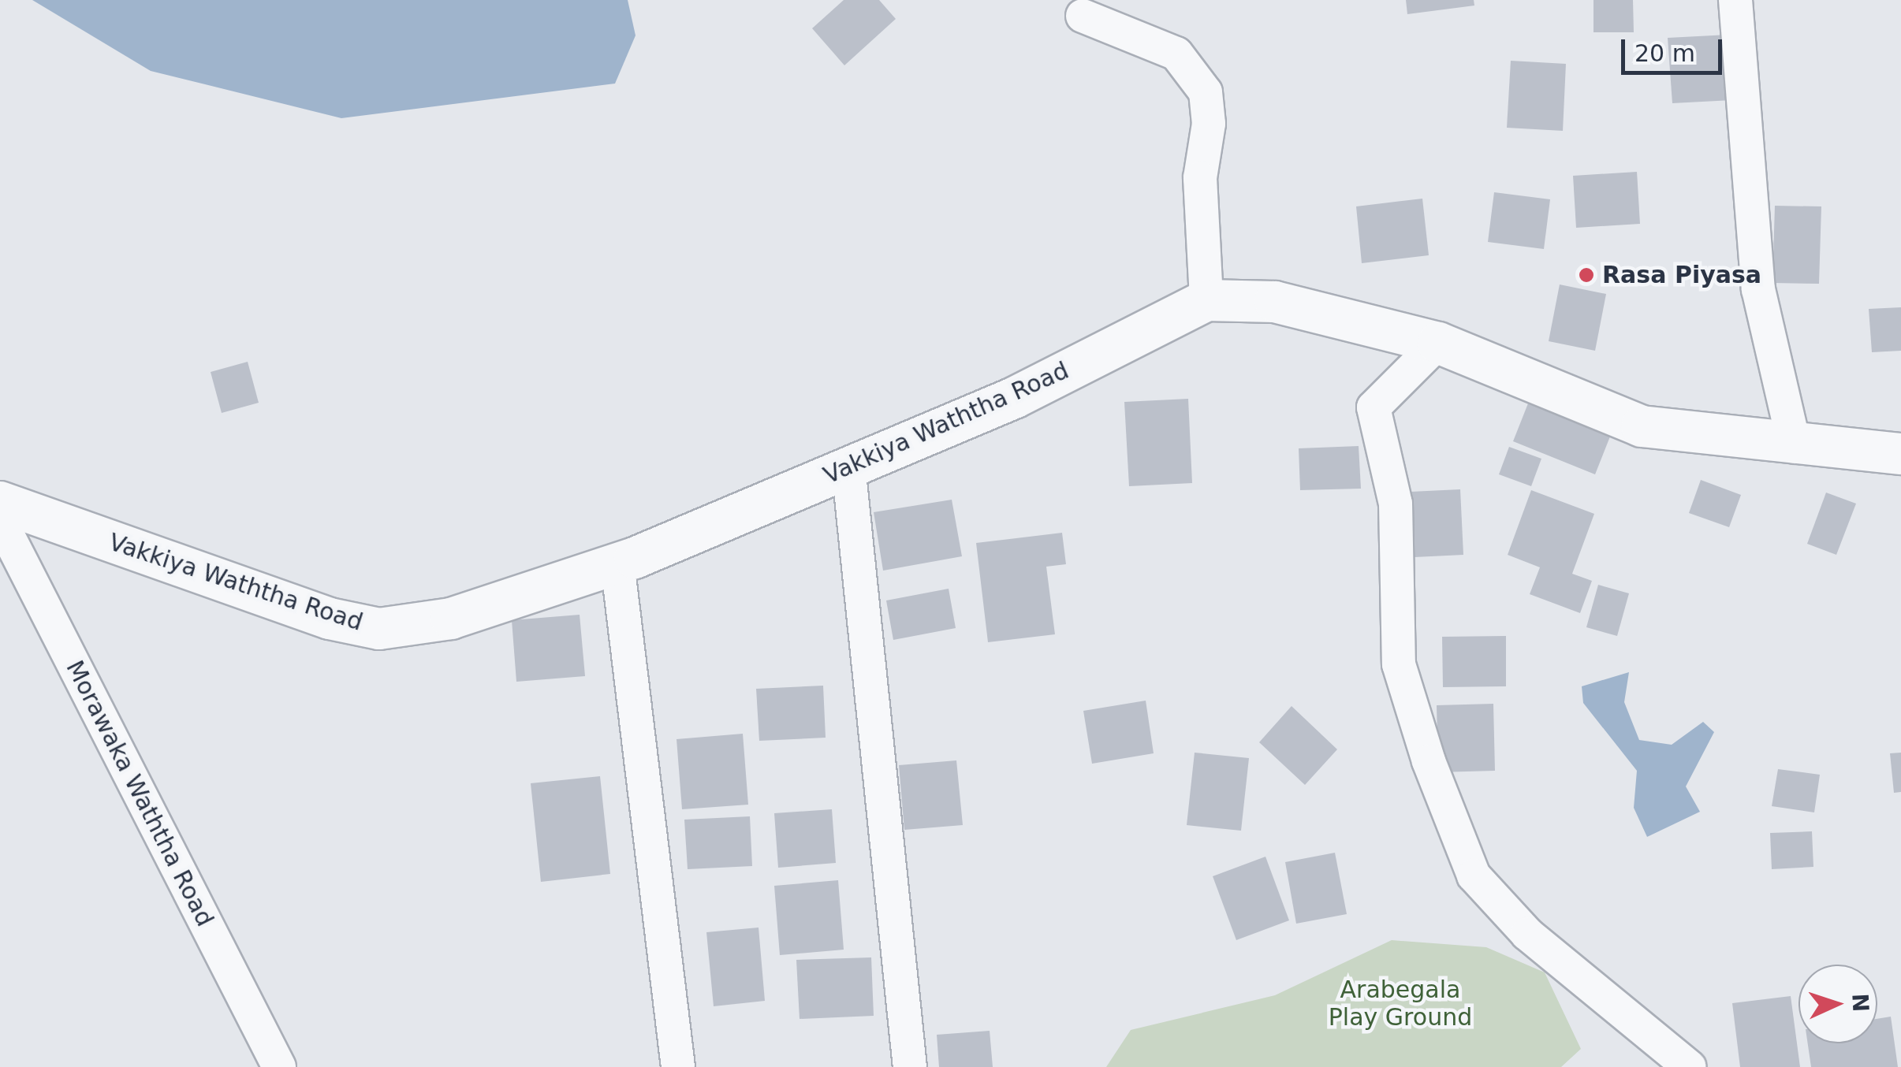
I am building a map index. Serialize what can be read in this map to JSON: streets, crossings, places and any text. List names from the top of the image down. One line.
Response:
{"streets":{"street":["Vakkiya Waththa Road","Morawaka Waththa Road"]},"parks":["Arabegala Play Ground"],"places":["Rasa Piyasa"],"scale_bar":"20 m","north":"right"}
